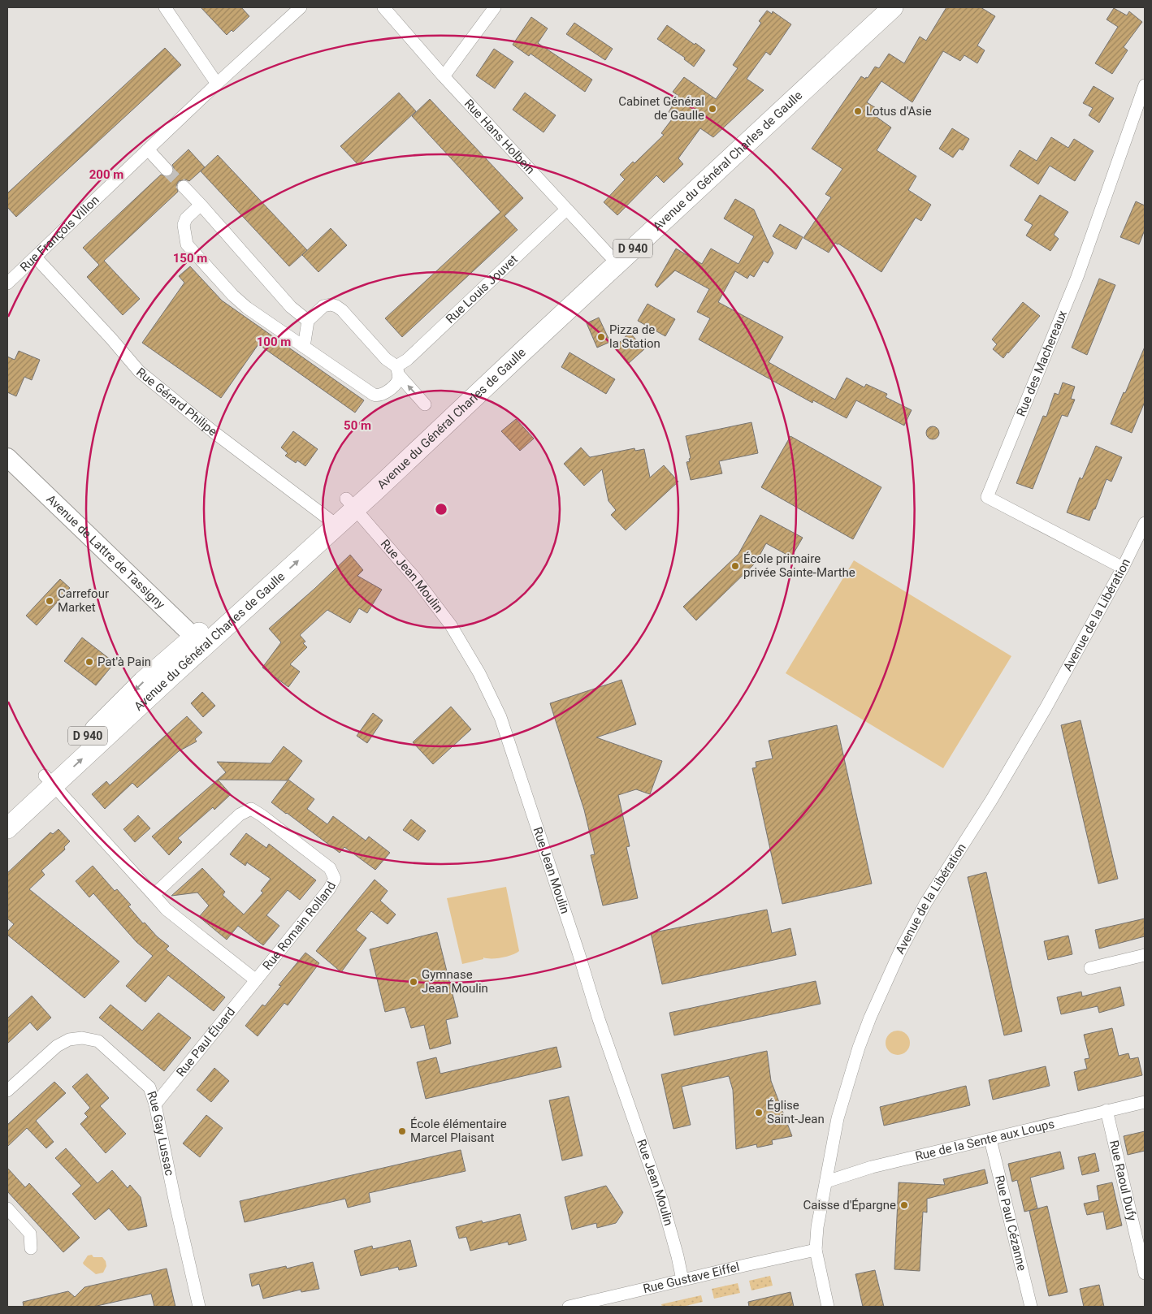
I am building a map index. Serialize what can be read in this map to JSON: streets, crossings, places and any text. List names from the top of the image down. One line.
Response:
{"streets":{"main road":["Avenue du Général Charles de Gaulle","D 940","Avenue de Lattre de Tassigny"],"street":["Rue Hans Holbein","Rue François Villon","Rue Louis Jouvet","Rue des Machereaux","Rue Gérard Philipe","Rue Jean Moulin","Avenue de la Libération","Rue Romain Rolland","Rue Paul Éluard","Rue Gay Lussac","Rue de la Sente aux Loups","Rue Raoul Dufy","Rue Paul Cézanne","Rue Gustave Eiffel"]},"crossings":[["Rue Hans Holbein","Avenue du Général Charles de Gaulle"],["Rue Hans Holbein","Rue Louis Jouvet"],["Avenue du Général Charles de Gaulle","Rue Gérard Philipe"],["Avenue du Général Charles de Gaulle","Avenue de Lattre de Tassigny"],["Avenue du Général Charles de Gaulle","Rue Jean Moulin"],["Avenue du Général Charles de Gaulle","Rue Romain Rolland"],["Rue François Villon","Rue Gérard Philipe"],["Rue des Machereaux","Avenue de la Libération"],["Rue Jean Moulin","Rue Gustave Eiffel"],["Avenue de la Libération","Rue de la Sente aux Loups"],["Avenue de la Libération","Rue Gustave Eiffel"],["Rue Romain Rolland","Rue Paul Éluard"],["Rue Paul Éluard","Rue Gay Lussac"],["Rue de la Sente aux Loups","Rue Raoul Dufy"],["Rue de la Sente aux Loups","Rue Paul Cézanne"]],"places":["Cabinet Général de Gaulle","Lotus d'Asie","Pizza de la Station","École primaire privée Sainte-Marthe","Carrefour Market","Pat'à Pain","Gymnase Jean Moulin","Église Saint-Jean","École élémentaire Marcel Plaisant","Caisse d'Épargne"],"rings":["200 m","150 m","100 m","50 m"]}
